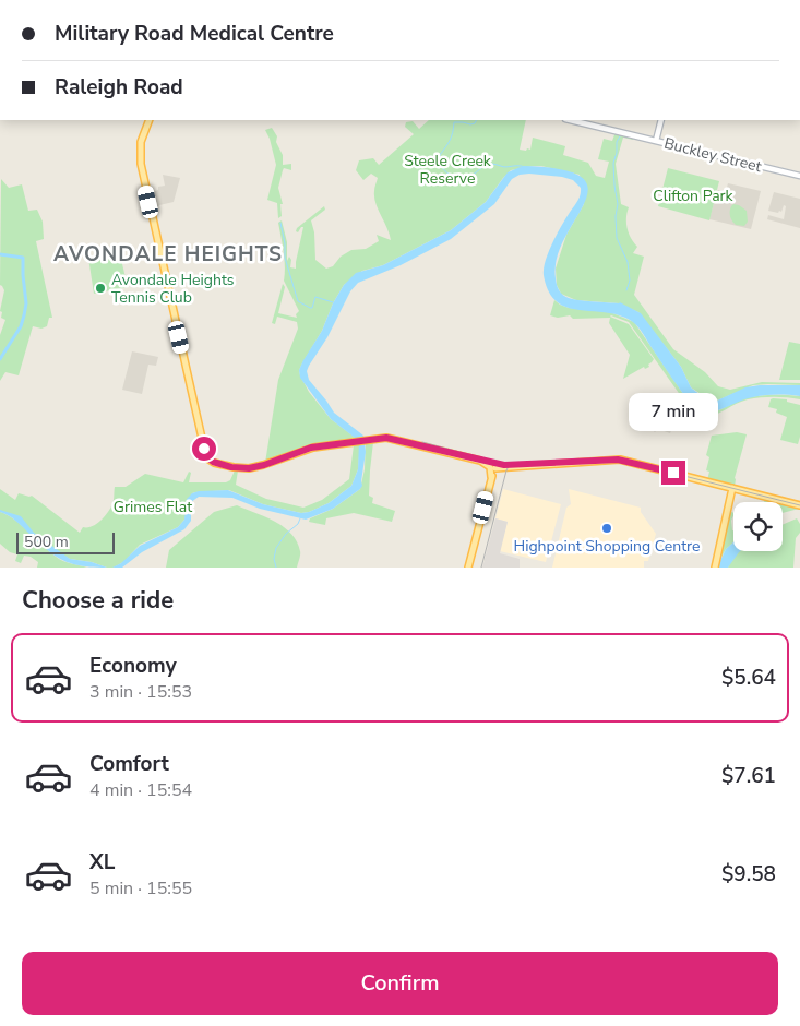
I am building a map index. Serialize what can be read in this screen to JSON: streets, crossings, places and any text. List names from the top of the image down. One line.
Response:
{"streets":{"main road":["Buckley Street"]},"districts":["AVONDALE HEIGHTS"],"parks":["Steele Creek Reserve","Clifton Park","Grimes Flat"],"places":["Avondale Heights Tennis Club","Highpoint Shopping Centre"],"scale_bar":"500 m","page":{"banner":["Military Road Medical Centre","Raleigh Road"],"bubble":"7 min","scale":"500 m","heading":"Choose a ride","list":[{"name":"Economy","note":"3 min · 15:53","value":"$5.64"},{"name":"Comfort","note":"4 min · 15:54","value":"$7.61"},{"name":"XL","note":"5 min · 15:55","value":"$9.58"}],"buttons":"Confirm"}}
